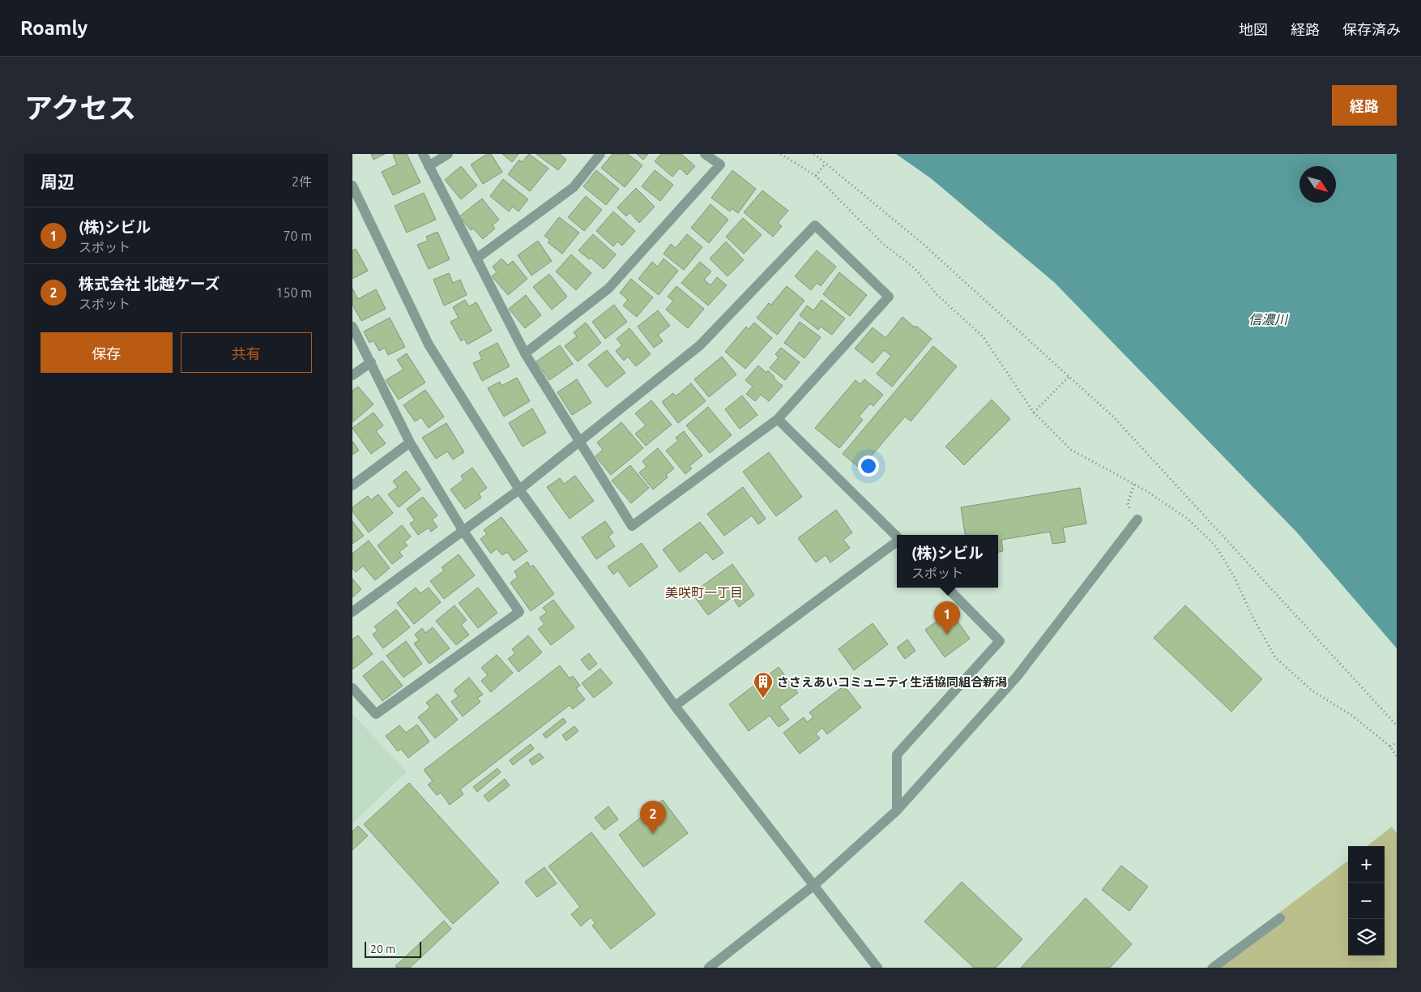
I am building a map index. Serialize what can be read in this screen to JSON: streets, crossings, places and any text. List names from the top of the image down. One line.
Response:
{"districts":["美咲町一丁目"],"water":["信濃川"],"places":{"building":["ささえあいコミュニティ生活協同組合新潟"]},"scale_bar":"20 m","north":"bottom right","page":{"header":"Roamly","nav":["地図","経路","保存済み"],"title":"アクセス","buttons":["経路",["保存","共有"]],"heading":["周辺","2件"],"list":[{"mark":"1","name":"(株)シビル","note":"スポット","value":"70 m"},{"mark":"2","name":"株式会社 北越ケーズ","note":"スポット","value":"150 m"}],"popup":["(株)シビル","スポット"],"pins":["1","2"],"map_buttons":["+","−"],"scale":"20 m"}}
